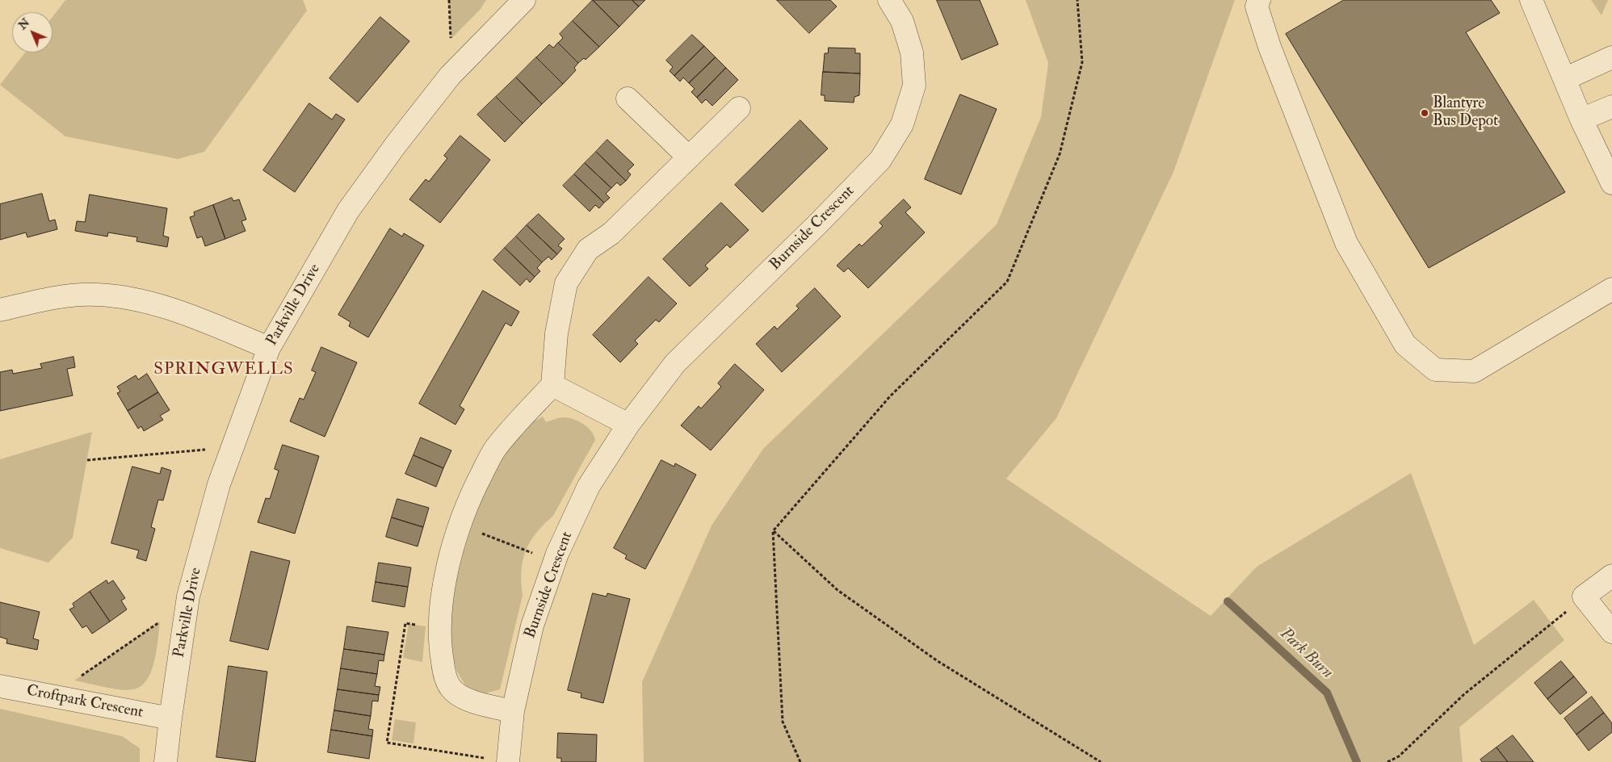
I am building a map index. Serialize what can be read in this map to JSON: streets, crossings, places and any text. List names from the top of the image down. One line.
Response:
{"streets":{"street":["Burnside Crescent","Parkville Drive","Croftpark Crescent"]},"crossings":[["Parkville Drive","Croftpark Crescent"]],"districts":["SPRINGWELLS"],"water":["Park Burn"],"places":["Blantyre Bus Depot"],"north":"top left"}
